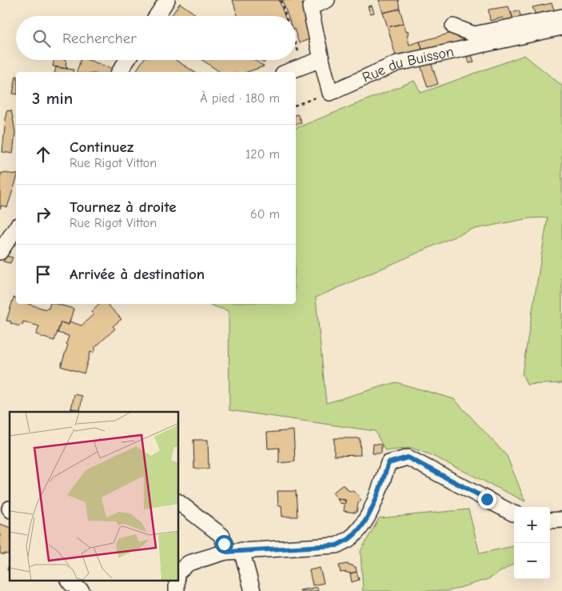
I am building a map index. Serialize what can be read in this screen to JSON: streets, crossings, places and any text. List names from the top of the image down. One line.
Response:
{"streets":{"street":["Rue du Buisson"]},"page":{"search":"Rechercher","heading":["3 min","À pied · 180 m"],"list":[["Continuez","Rue Rigot Vitton","120 m"],["Tournez à droite","Rue Rigot Vitton","60 m"],"Arrivée à destination"],"map_buttons":["+","−"]}}
